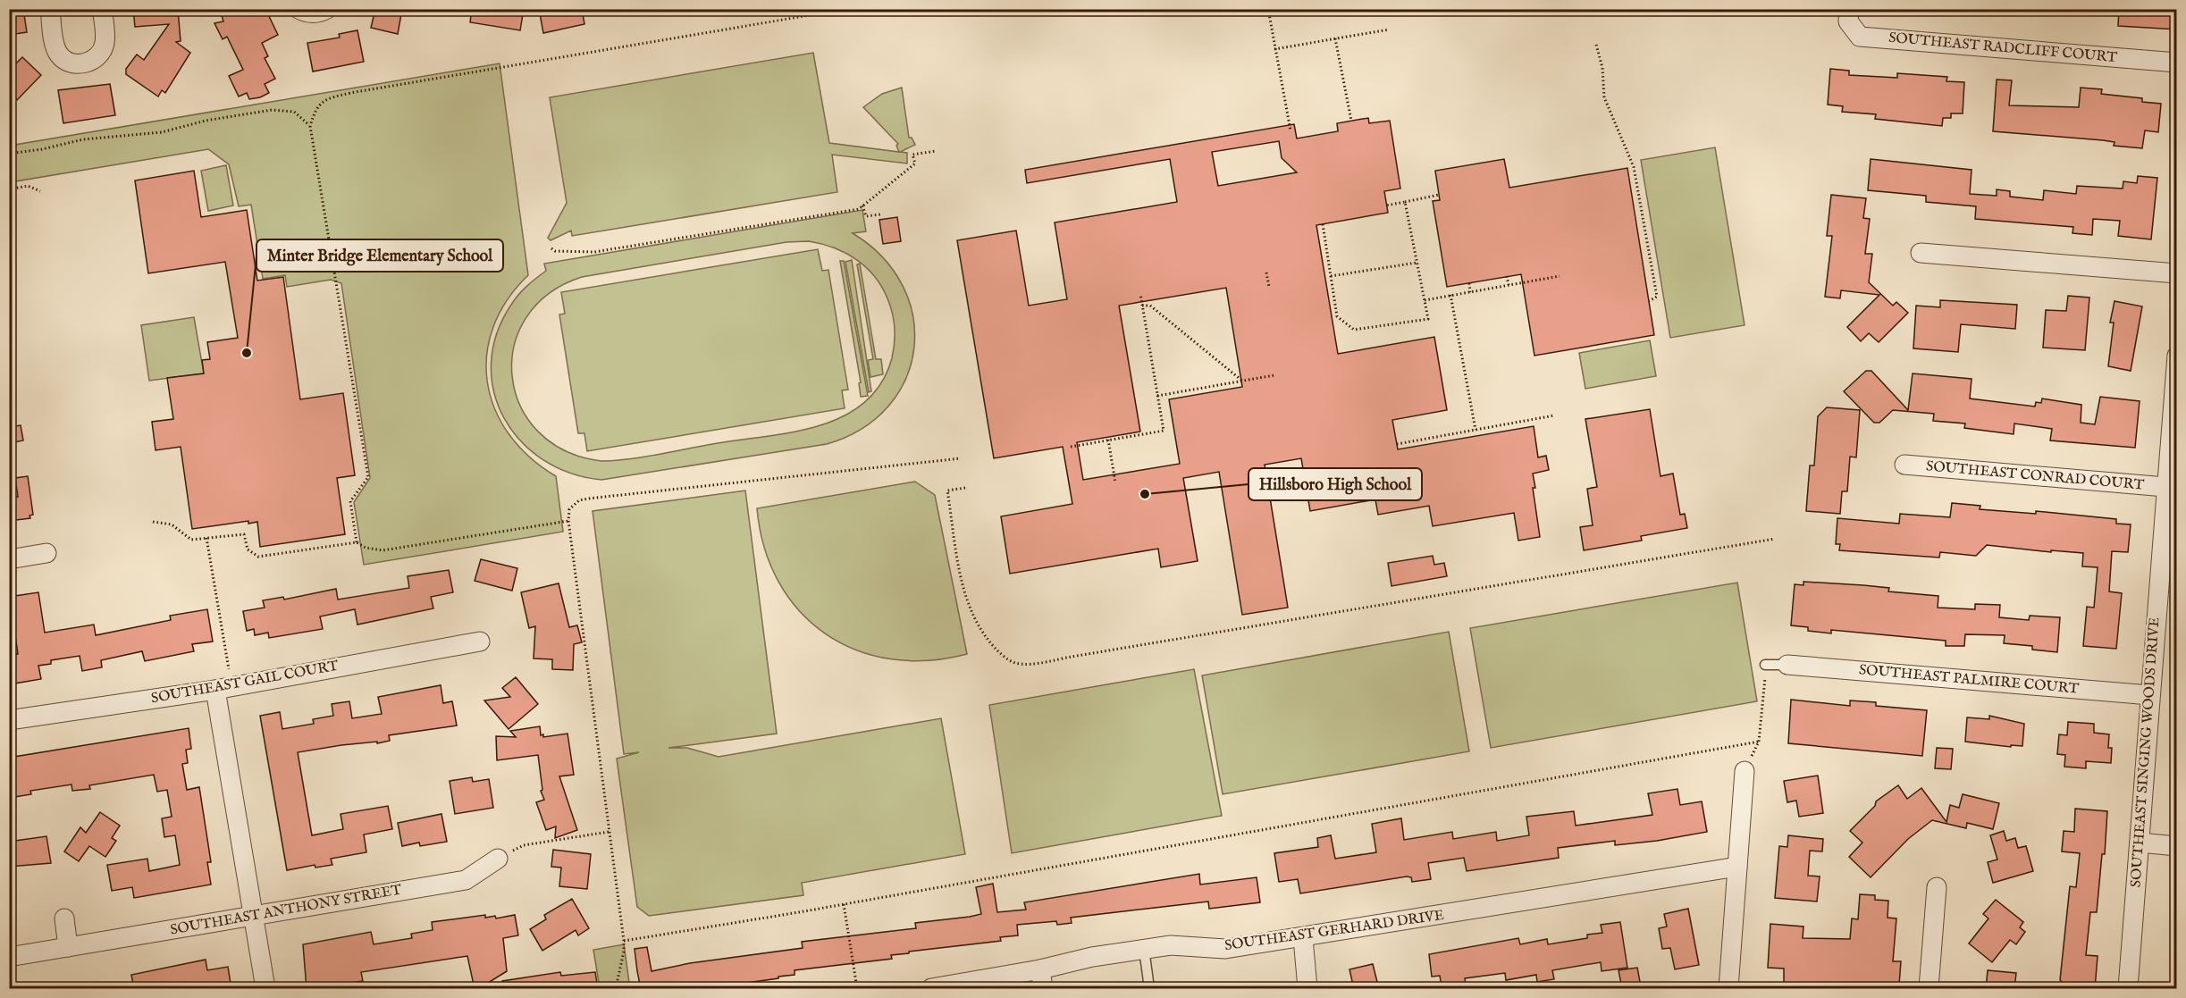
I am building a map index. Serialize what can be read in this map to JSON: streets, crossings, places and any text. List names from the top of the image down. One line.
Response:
{"streets":{"street":["SOUTHEAST RADCLIFF COURT","SOUTHEAST CONRAD COURT","SOUTHEAST PALMIRE COURT","SOUTHEAST GAIL COURT","SOUTHEAST SINGING WOODS DRIVE","SOUTHEAST ANTHONY STREET","SOUTHEAST GERHARD DRIVE"]},"crossings":[["SOUTHEAST CONRAD COURT","SOUTHEAST SINGING WOODS DRIVE"],["SOUTHEAST PALMIRE COURT","SOUTHEAST SINGING WOODS DRIVE"]],"places":["Minter Bridge Elementary School","Hillsboro High School"]}
